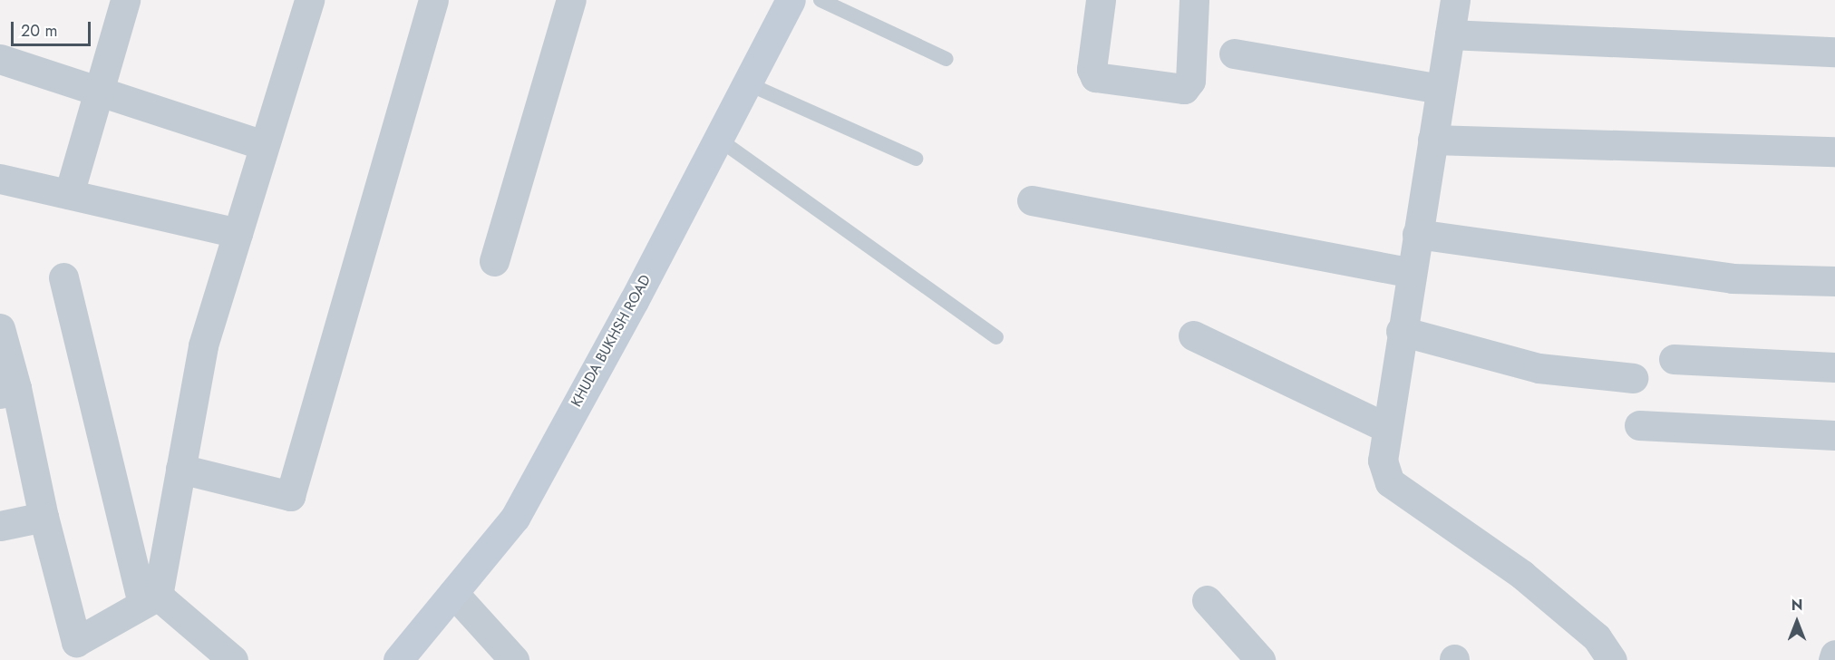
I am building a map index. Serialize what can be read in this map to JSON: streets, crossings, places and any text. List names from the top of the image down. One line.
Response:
{"streets":{"street":["KHUDA BUKHSH ROAD"]},"scale_bar":"20 m","north":"top"}
